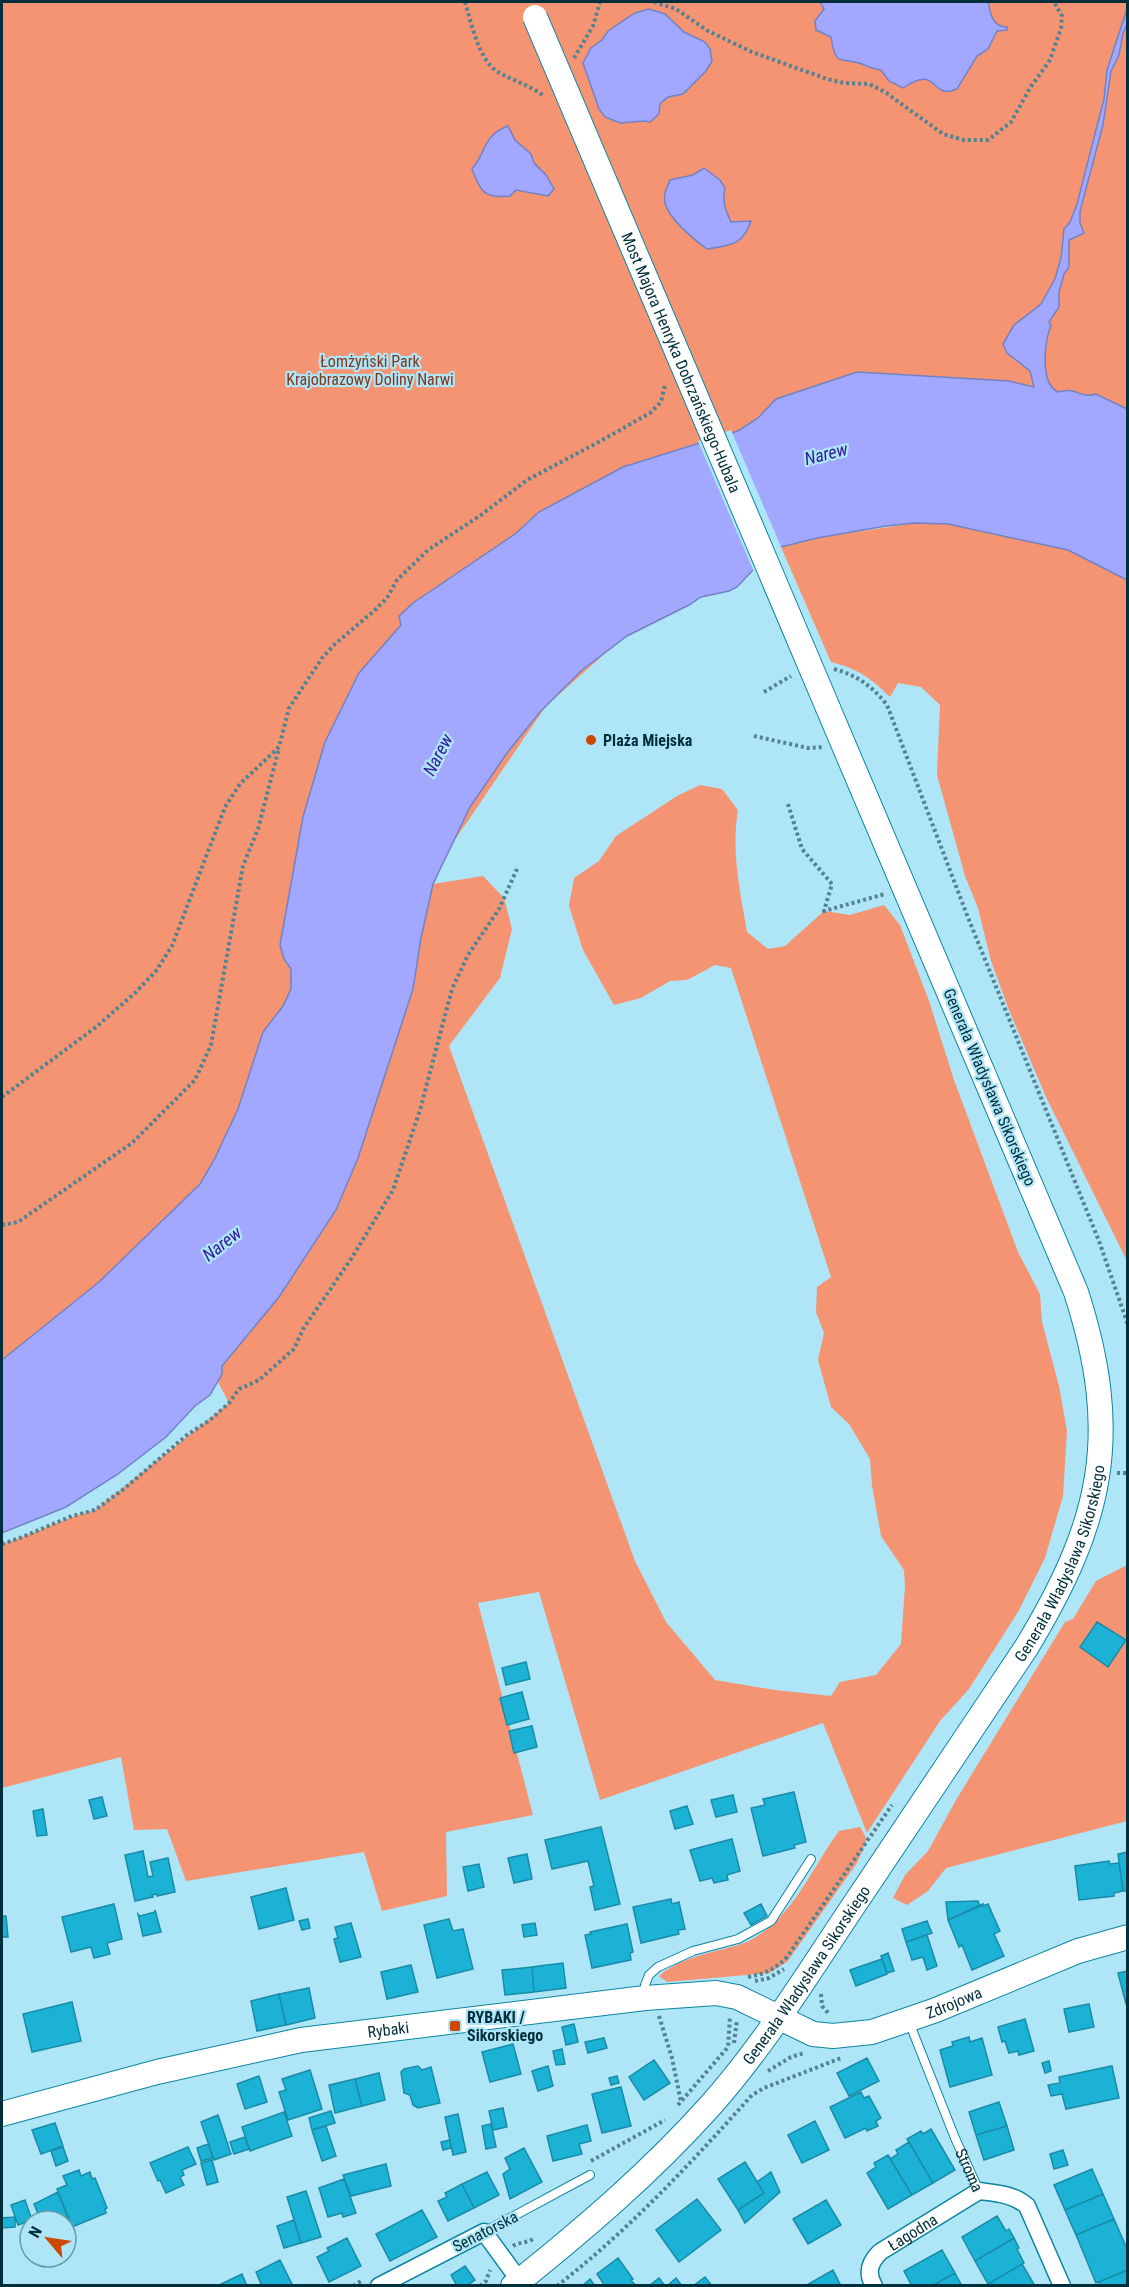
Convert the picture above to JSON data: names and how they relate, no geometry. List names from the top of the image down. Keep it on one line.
{"streets":{"street":["Most Majora Henryka Dobrzańskiego-Hubala","Generała Władysława Sikorskiego","Zdrojowa","Rybaki","Stroma","Senatorska","Łagodna"]},"crossings":[["Most Majora Henryka Dobrzańskiego-Hubala","Generała Władysława Sikorskiego"],["Generała Władysława Sikorskiego","Zdrojowa"],["Generała Władysława Sikorskiego","Rybaki"],["Zdrojowa","Rybaki"],["Zdrojowa","Stroma"],["Stroma","Łagodna"]],"water":["Narew"],"parks":["Łomżyński Park Krajobrazowy Doliny Narwi"],"places":{"other":["Plaża Miejska"],"transit":["RYBAKI / Sikorskiego"]},"north":"top left"}
